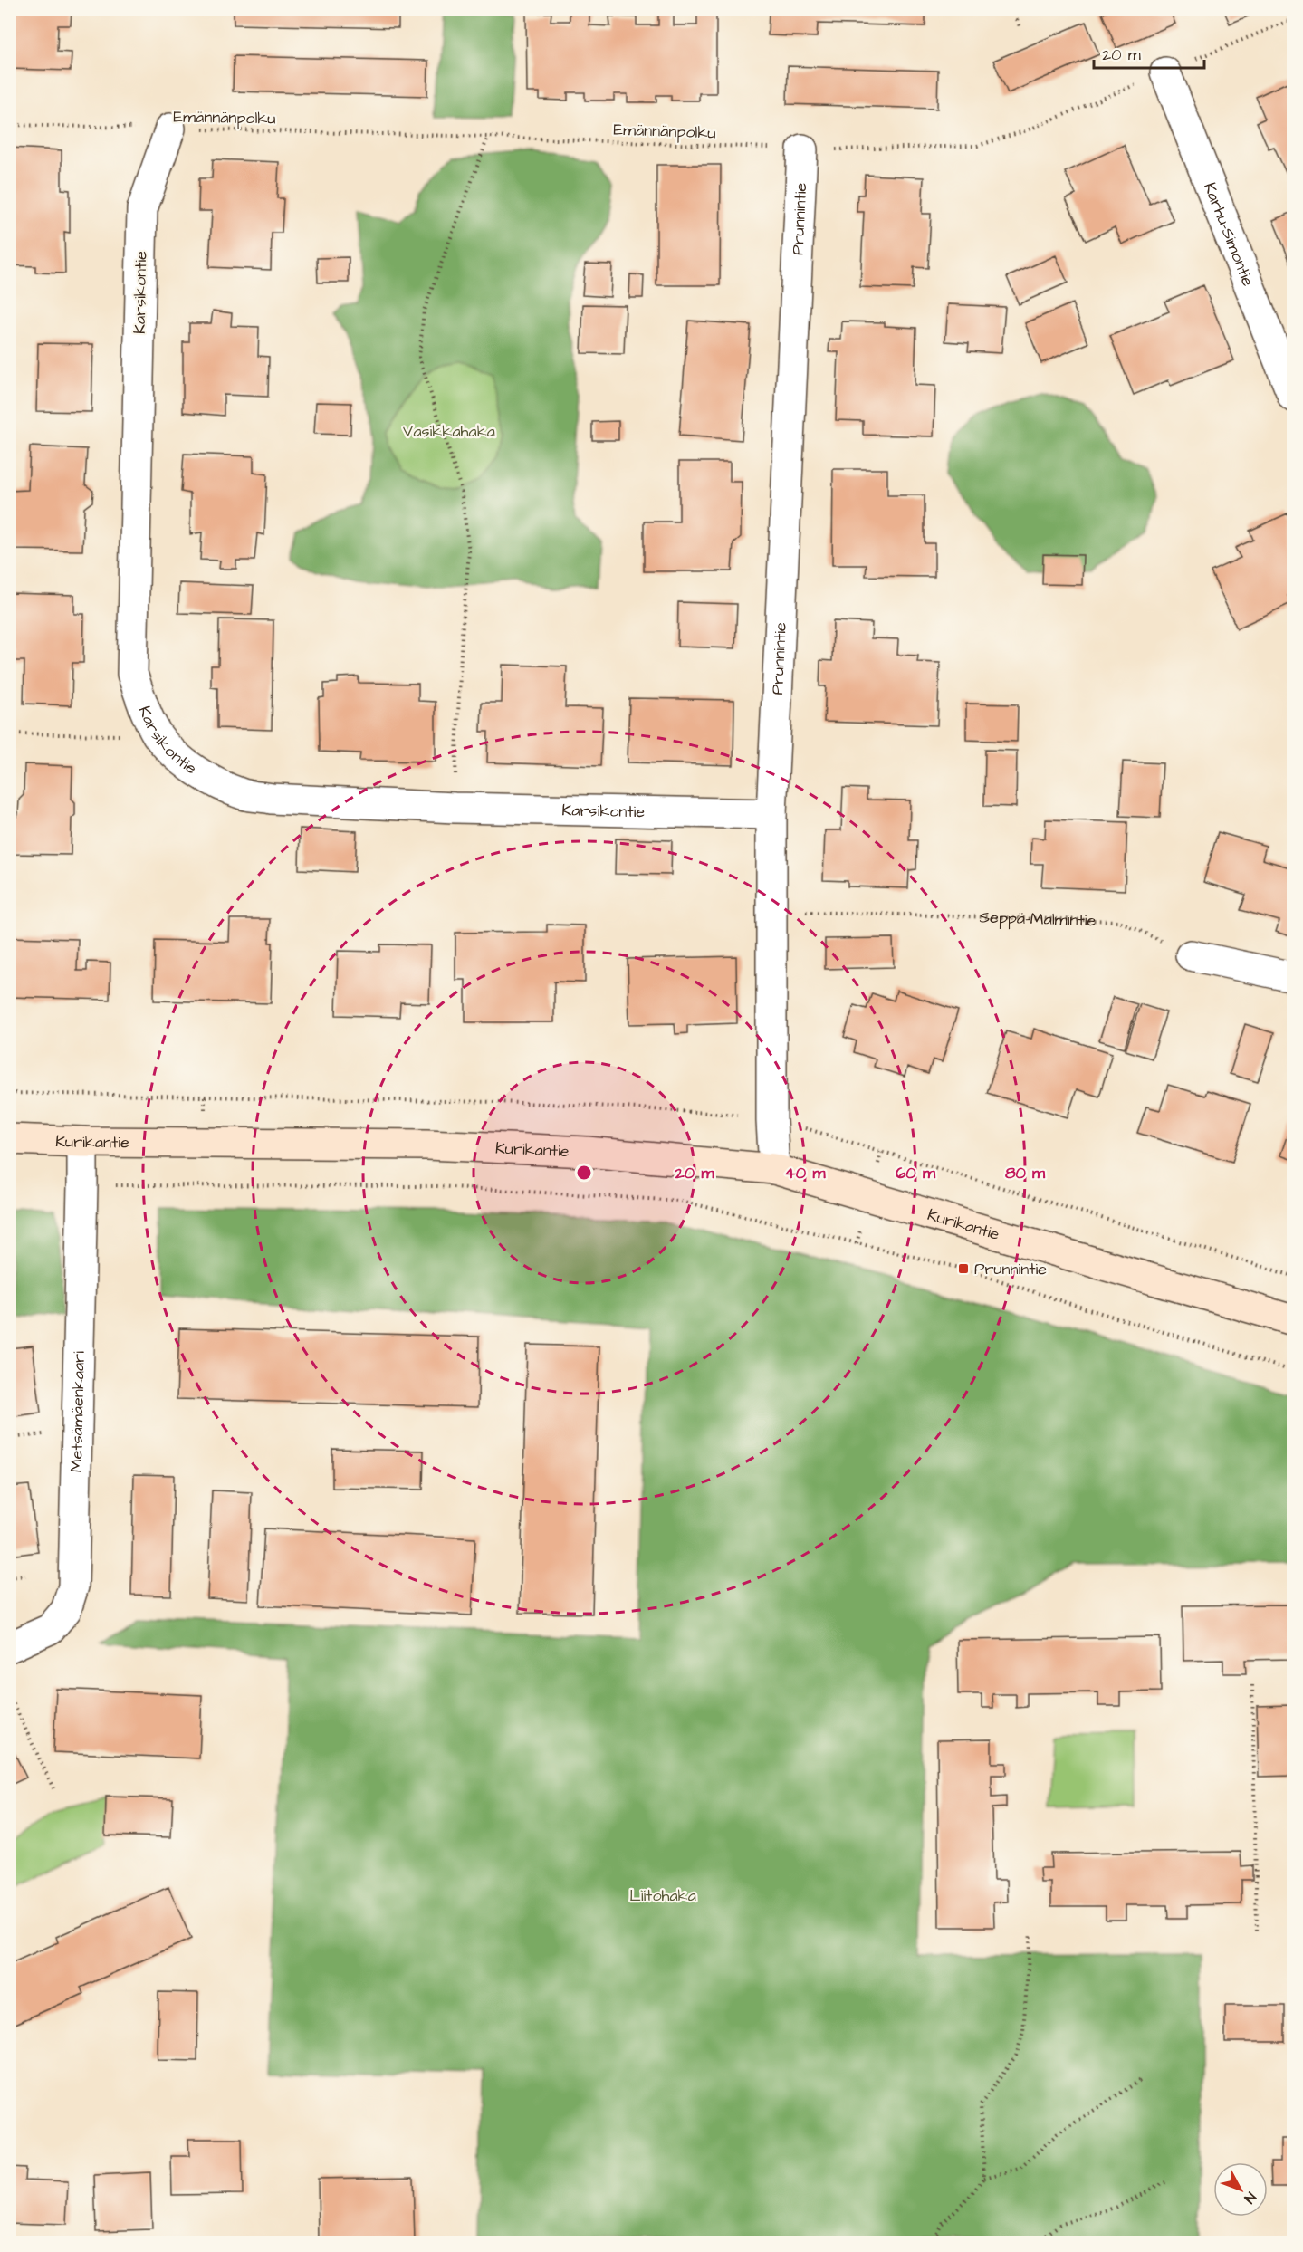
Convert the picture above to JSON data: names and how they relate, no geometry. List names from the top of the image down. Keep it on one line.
{"streets":{"main road":["Kurikantie"],"street":["Prunnintie","Karhu-Simontie","Karsikontie","Metsämäenkaari"],"path":["Emännänpolku","Seppä-Malmintie"]},"crossings":[["Emännänpolku","Prunnintie"],["Emännänpolku","Karhu-Simontie"],["Emännänpolku","Karsikontie"],["Prunnintie","Karsikontie"],["Prunnintie","Seppä-Malmintie"],["Prunnintie","Kurikantie"],["Kurikantie","Metsämäenkaari"]],"parks":["Vasikkahaka","Liitohaka"],"places":{"transit":["Prunnintie"]},"scale_bar":"20 m","north":"bottom right","rings":["20 m","40 m","60 m","80 m"]}
